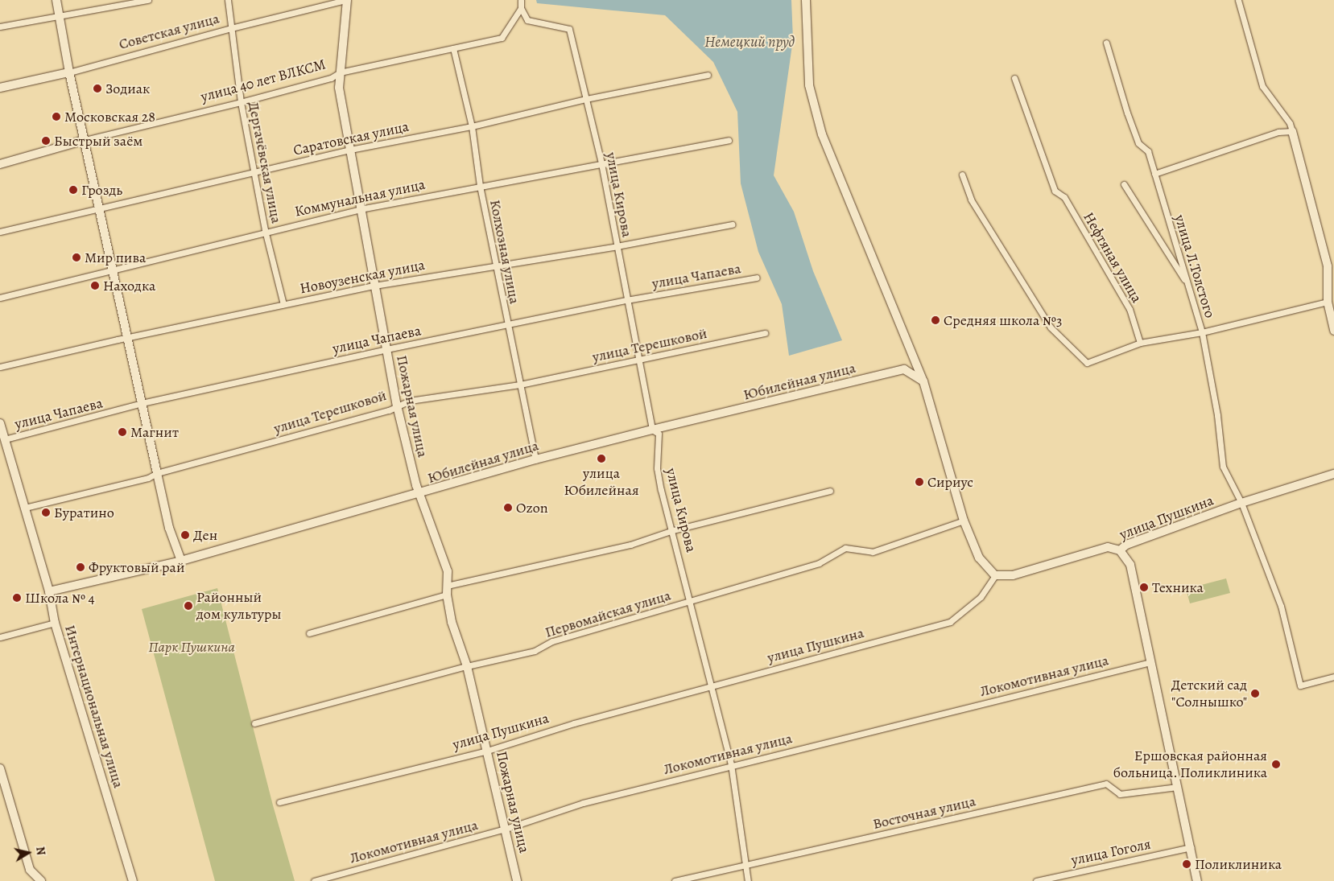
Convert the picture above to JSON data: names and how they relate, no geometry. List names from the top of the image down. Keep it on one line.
{"streets":{"street":["Советская улица","улица 40 лет ВЛКСМ","Саратовская улица","Дергачёвская улица","улица Кирова","Коммунальная улица","Колхозная улица","Нефтяная улица","улица Л.Толстого","улица Чапаева","Новоузенская улица","улица Терешковой","Юбилейная улица","Пожарная улица","улица Пушкина","Первомайская улица","Локомотивная улица","Интернациональная улица","Восточная улица","улица Гоголя"]},"crossings":[["Советская улица","Дергачёвская улица"],["Советская улица","Пожарная улица"],["улица 40 лет ВЛКСМ","Дергачёвская улица"],["улица 40 лет ВЛКСМ","улица Кирова"],["улица 40 лет ВЛКСМ","Колхозная улица"],["улица 40 лет ВЛКСМ","Пожарная улица"],["Саратовская улица","Дергачёвская улица"],["Саратовская улица","улица Кирова"],["Саратовская улица","Колхозная улица"],["Саратовская улица","Пожарная улица"],["Дергачёвская улица","Коммунальная улица"],["Дергачёвская улица","Новоузенская улица"],["улица Кирова","Коммунальная улица"],["улица Кирова","улица Чапаева"],["улица Кирова","Новоузенская улица"],["улица Кирова","улица Терешковой"],["улица Кирова","Юбилейная улица"],["улица Кирова","улица Пушкина"],["улица Кирова","Первомайская улица"],["улица Кирова","Локомотивная улица"],["улица Кирова","Восточная улица"],["Коммунальная улица","Колхозная улица"],["Коммунальная улица","Пожарная улица"],["Колхозная улица","улица Чапаева"],["Колхозная улица","Новоузенская улица"],["Колхозная улица","улица Терешковой"],["Колхозная улица","Юбилейная улица"],["улица Л.Толстого","улица Пушкина"],["улица Чапаева","Пожарная улица"],["улица Чапаева","Интернациональная улица"],["Новоузенская улица","Пожарная улица"],["улица Терешковой","Пожарная улица"],["улица Терешковой","Интернациональная улица"],["Юбилейная улица","Пожарная улица"],["Юбилейная улица","Интернациональная улица"],["Пожарная улица","улица Пушкина"],["Пожарная улица","Первомайская улица"],["Пожарная улица","Локомотивная улица"]],"water":["Немецкий пруд"],"parks":["Парк Пушкина"],"places":["Зодиак","Московская 28","Быстрый заём","Гроздь","Мир пива","Находка","Средняя школа №3","Магнит","улица Юбилейная","Сириус","Ozon","Буратино","Ден","Фруктовый рай","Техника","Школа № 4","Районный дом культуры","Детский сад \"Солнышко\"","Ершовская районная больница. Поликлиника","Поликлиника"],"north":"right"}
